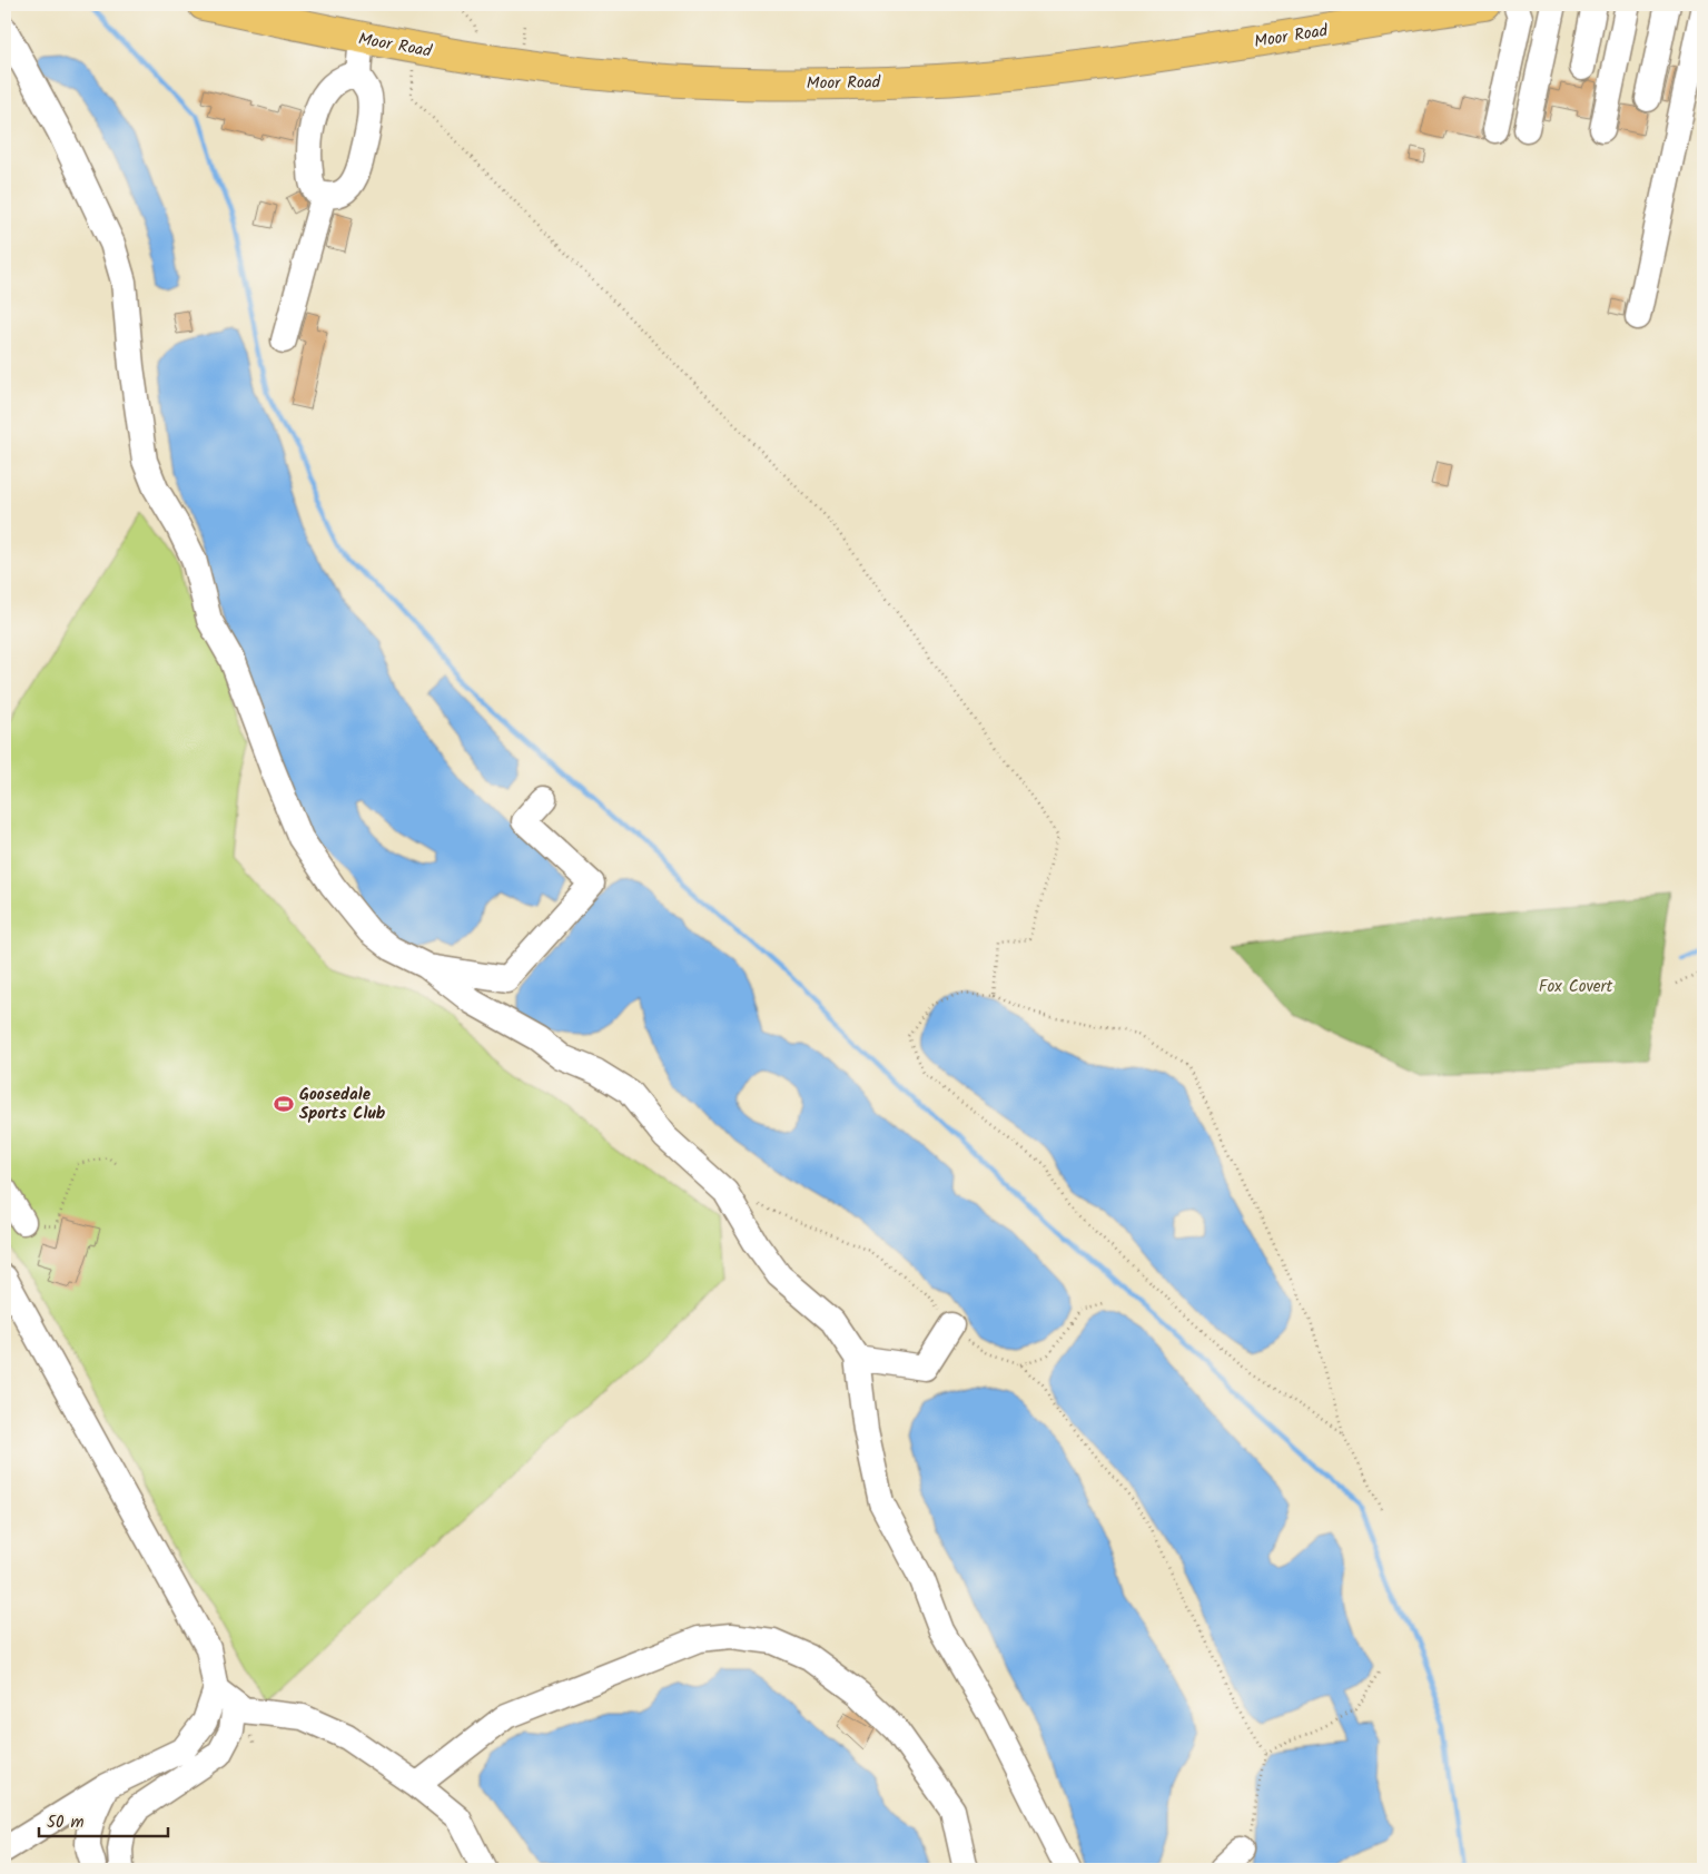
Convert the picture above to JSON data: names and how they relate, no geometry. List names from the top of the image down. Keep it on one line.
{"streets":{"main road":["Moor Road"]},"parks":["Fox Covert"],"places":{"sports":["Goosedale Sports Club"]},"scale_bar":"50 m"}
